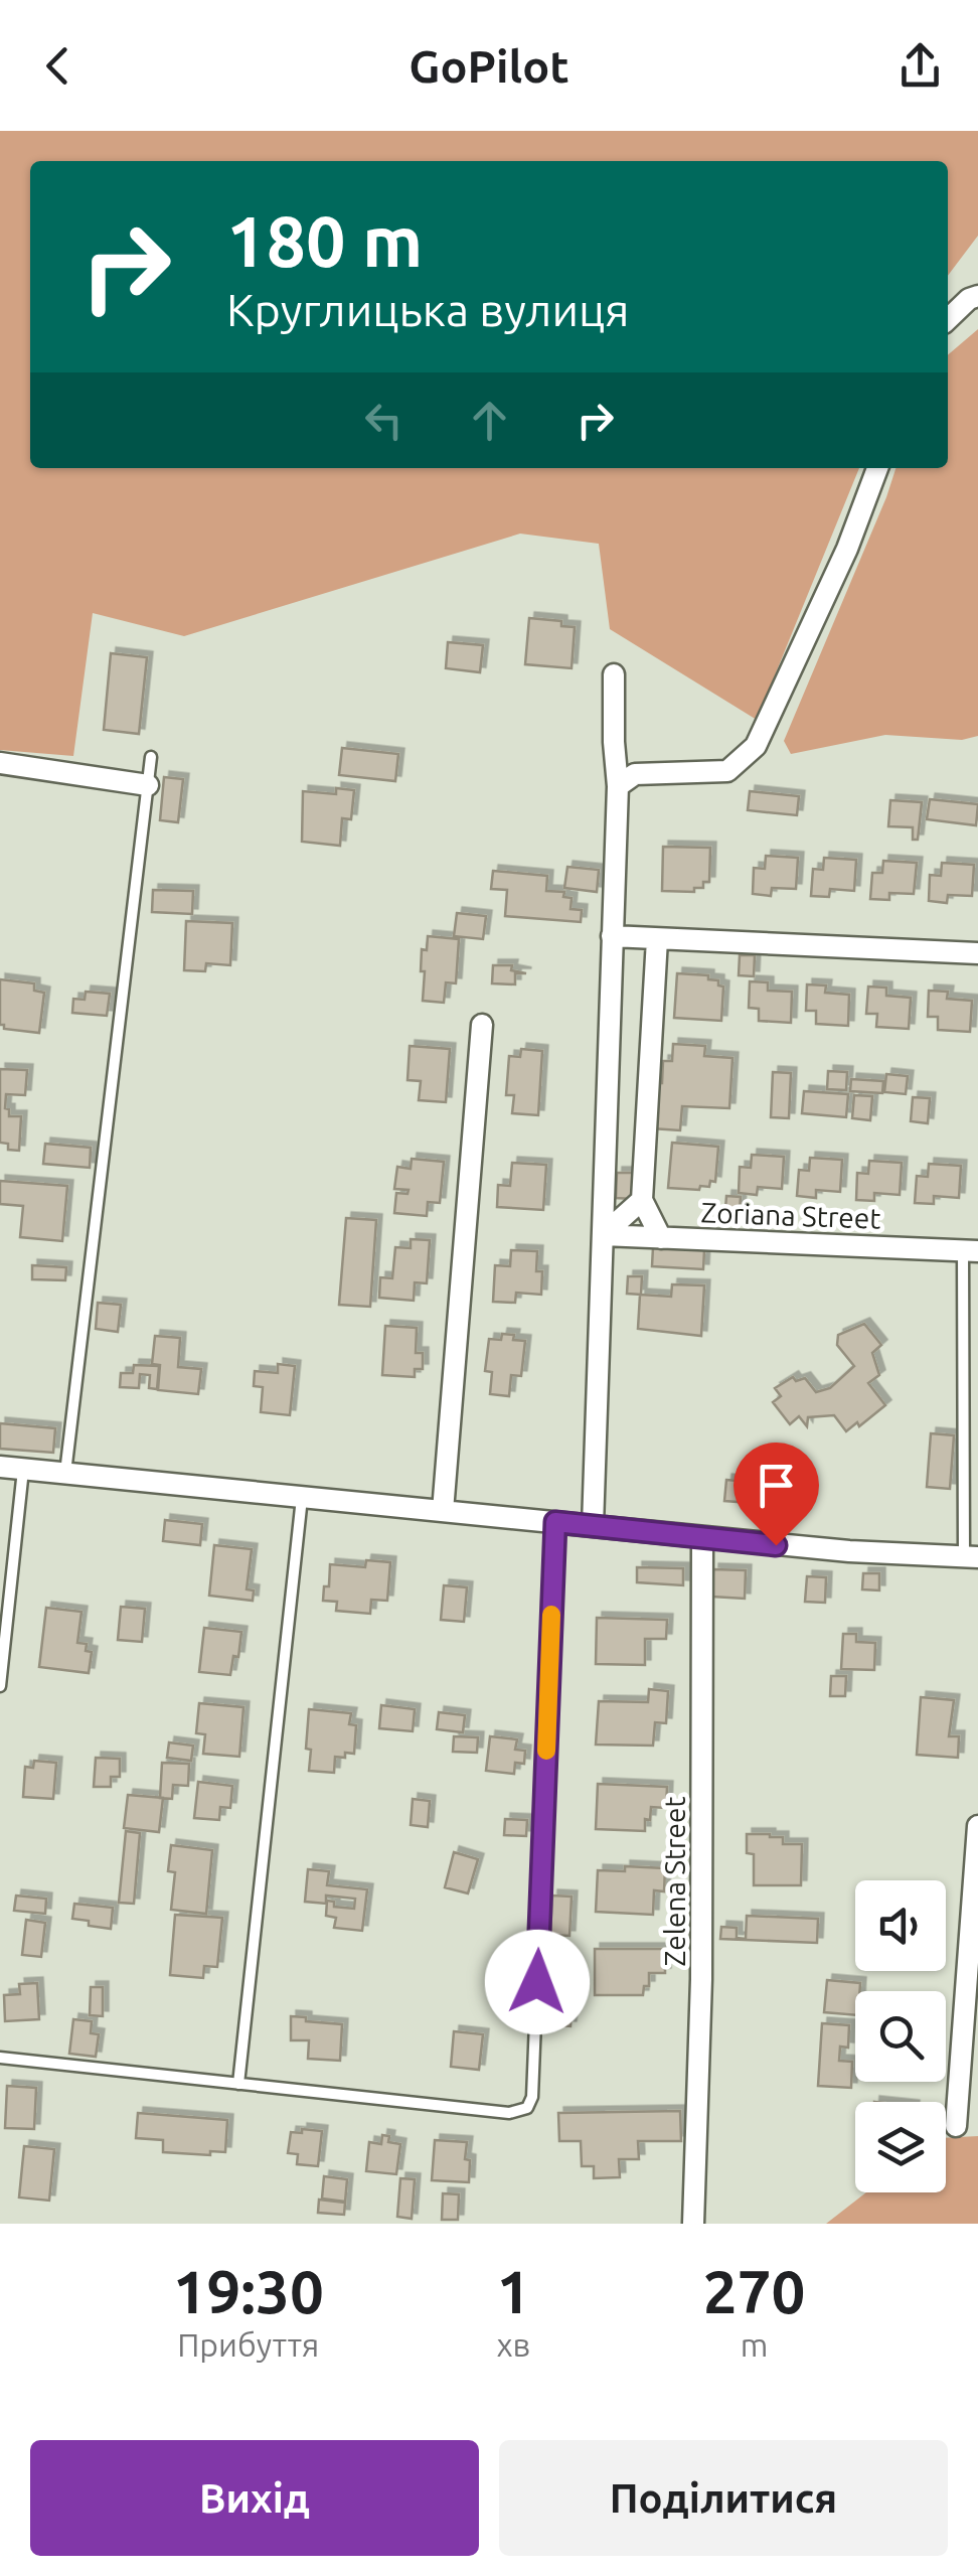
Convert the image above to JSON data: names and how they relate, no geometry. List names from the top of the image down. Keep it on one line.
{"streets":{"street":["Zoriana Street","Zelena Street"]},"page":{"header":"GoPilot","turn":["180 m","Круглицька вулиця"],"eta":["19:30","Прибуття","1","хв","270","m"],"buttons":["Вихід","Поділитися"]}}
